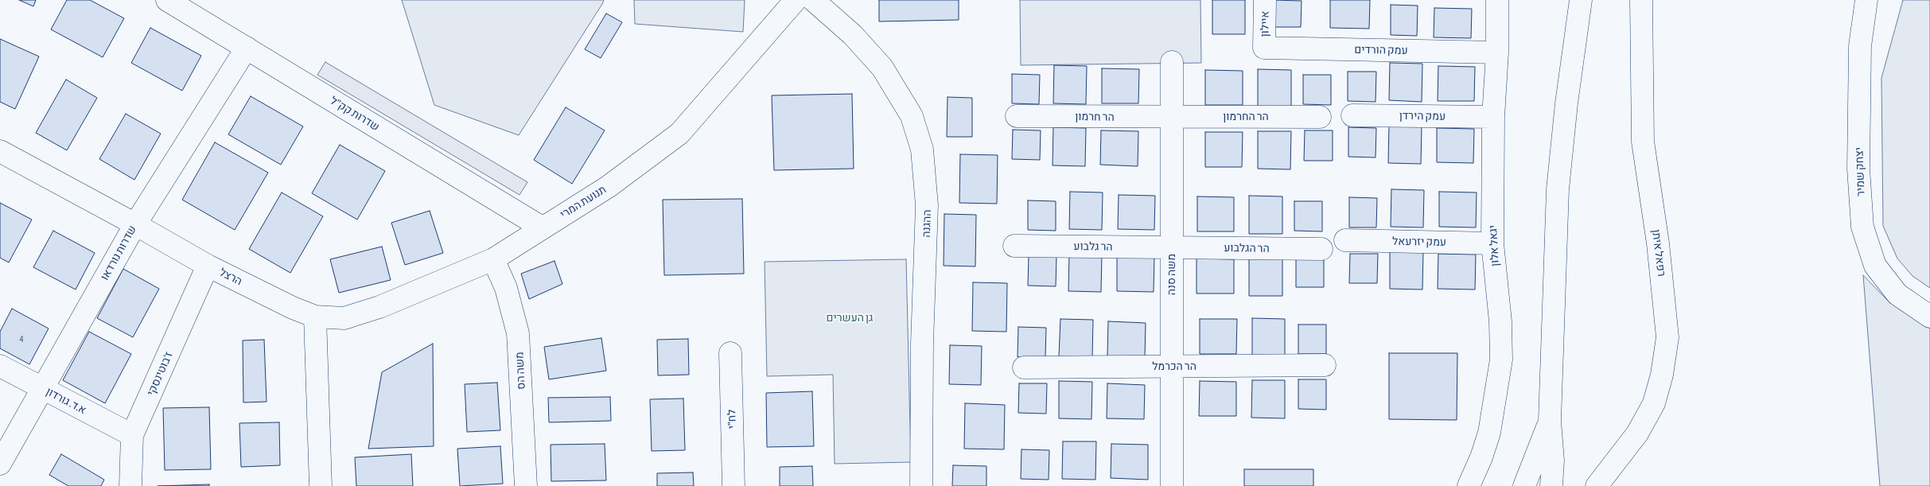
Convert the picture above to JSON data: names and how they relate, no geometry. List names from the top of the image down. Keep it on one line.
{"streets":{"street":["איילון","עמק הורדים","שדרות קק\"ל","עמק הירדן","הר חרמון","הר החרמון","יצחק שמיר","תנועת המרי","ההגנה","עמק יזרעאל","יגאל אלון","הר גלבוע","הר הגלבוע","שדרות נורדאו","רפאל איתן","משה סנה","הרצל","הר הכרמל","משה הס","ז'בוטינסקי","א.ד. גורדון","לח\"י"]},"crossings":[["איילון","עמק הורדים"],["עמק הורדים","יגאל אלון"],["שדרות קק\"ל","תנועת המרי"],["שדרות קק\"ל","שדרות נורדאו"],["עמק הירדן","יגאל אלון"],["הר חרמון","הר החרמון"],["הר חרמון","משה סנה"],["הר החרמון","משה סנה"],["תנועת המרי","הרצל"],["תנועת המרי","משה הס"],["עמק יזרעאל","יגאל אלון"],["הר גלבוע","הר הגלבוע"],["הר גלבוע","משה סנה"],["הר הגלבוע","משה סנה"],["שדרות נורדאו","הרצל"],["שדרות נורדאו","א.ד. גורדון"],["משה סנה","הר הכרמל"],["הרצל","ז'בוטינסקי"],["ז'בוטינסקי","א.ד. גורדון"]],"parks":["גן העשרים"],"house_numbers":["4"]}
